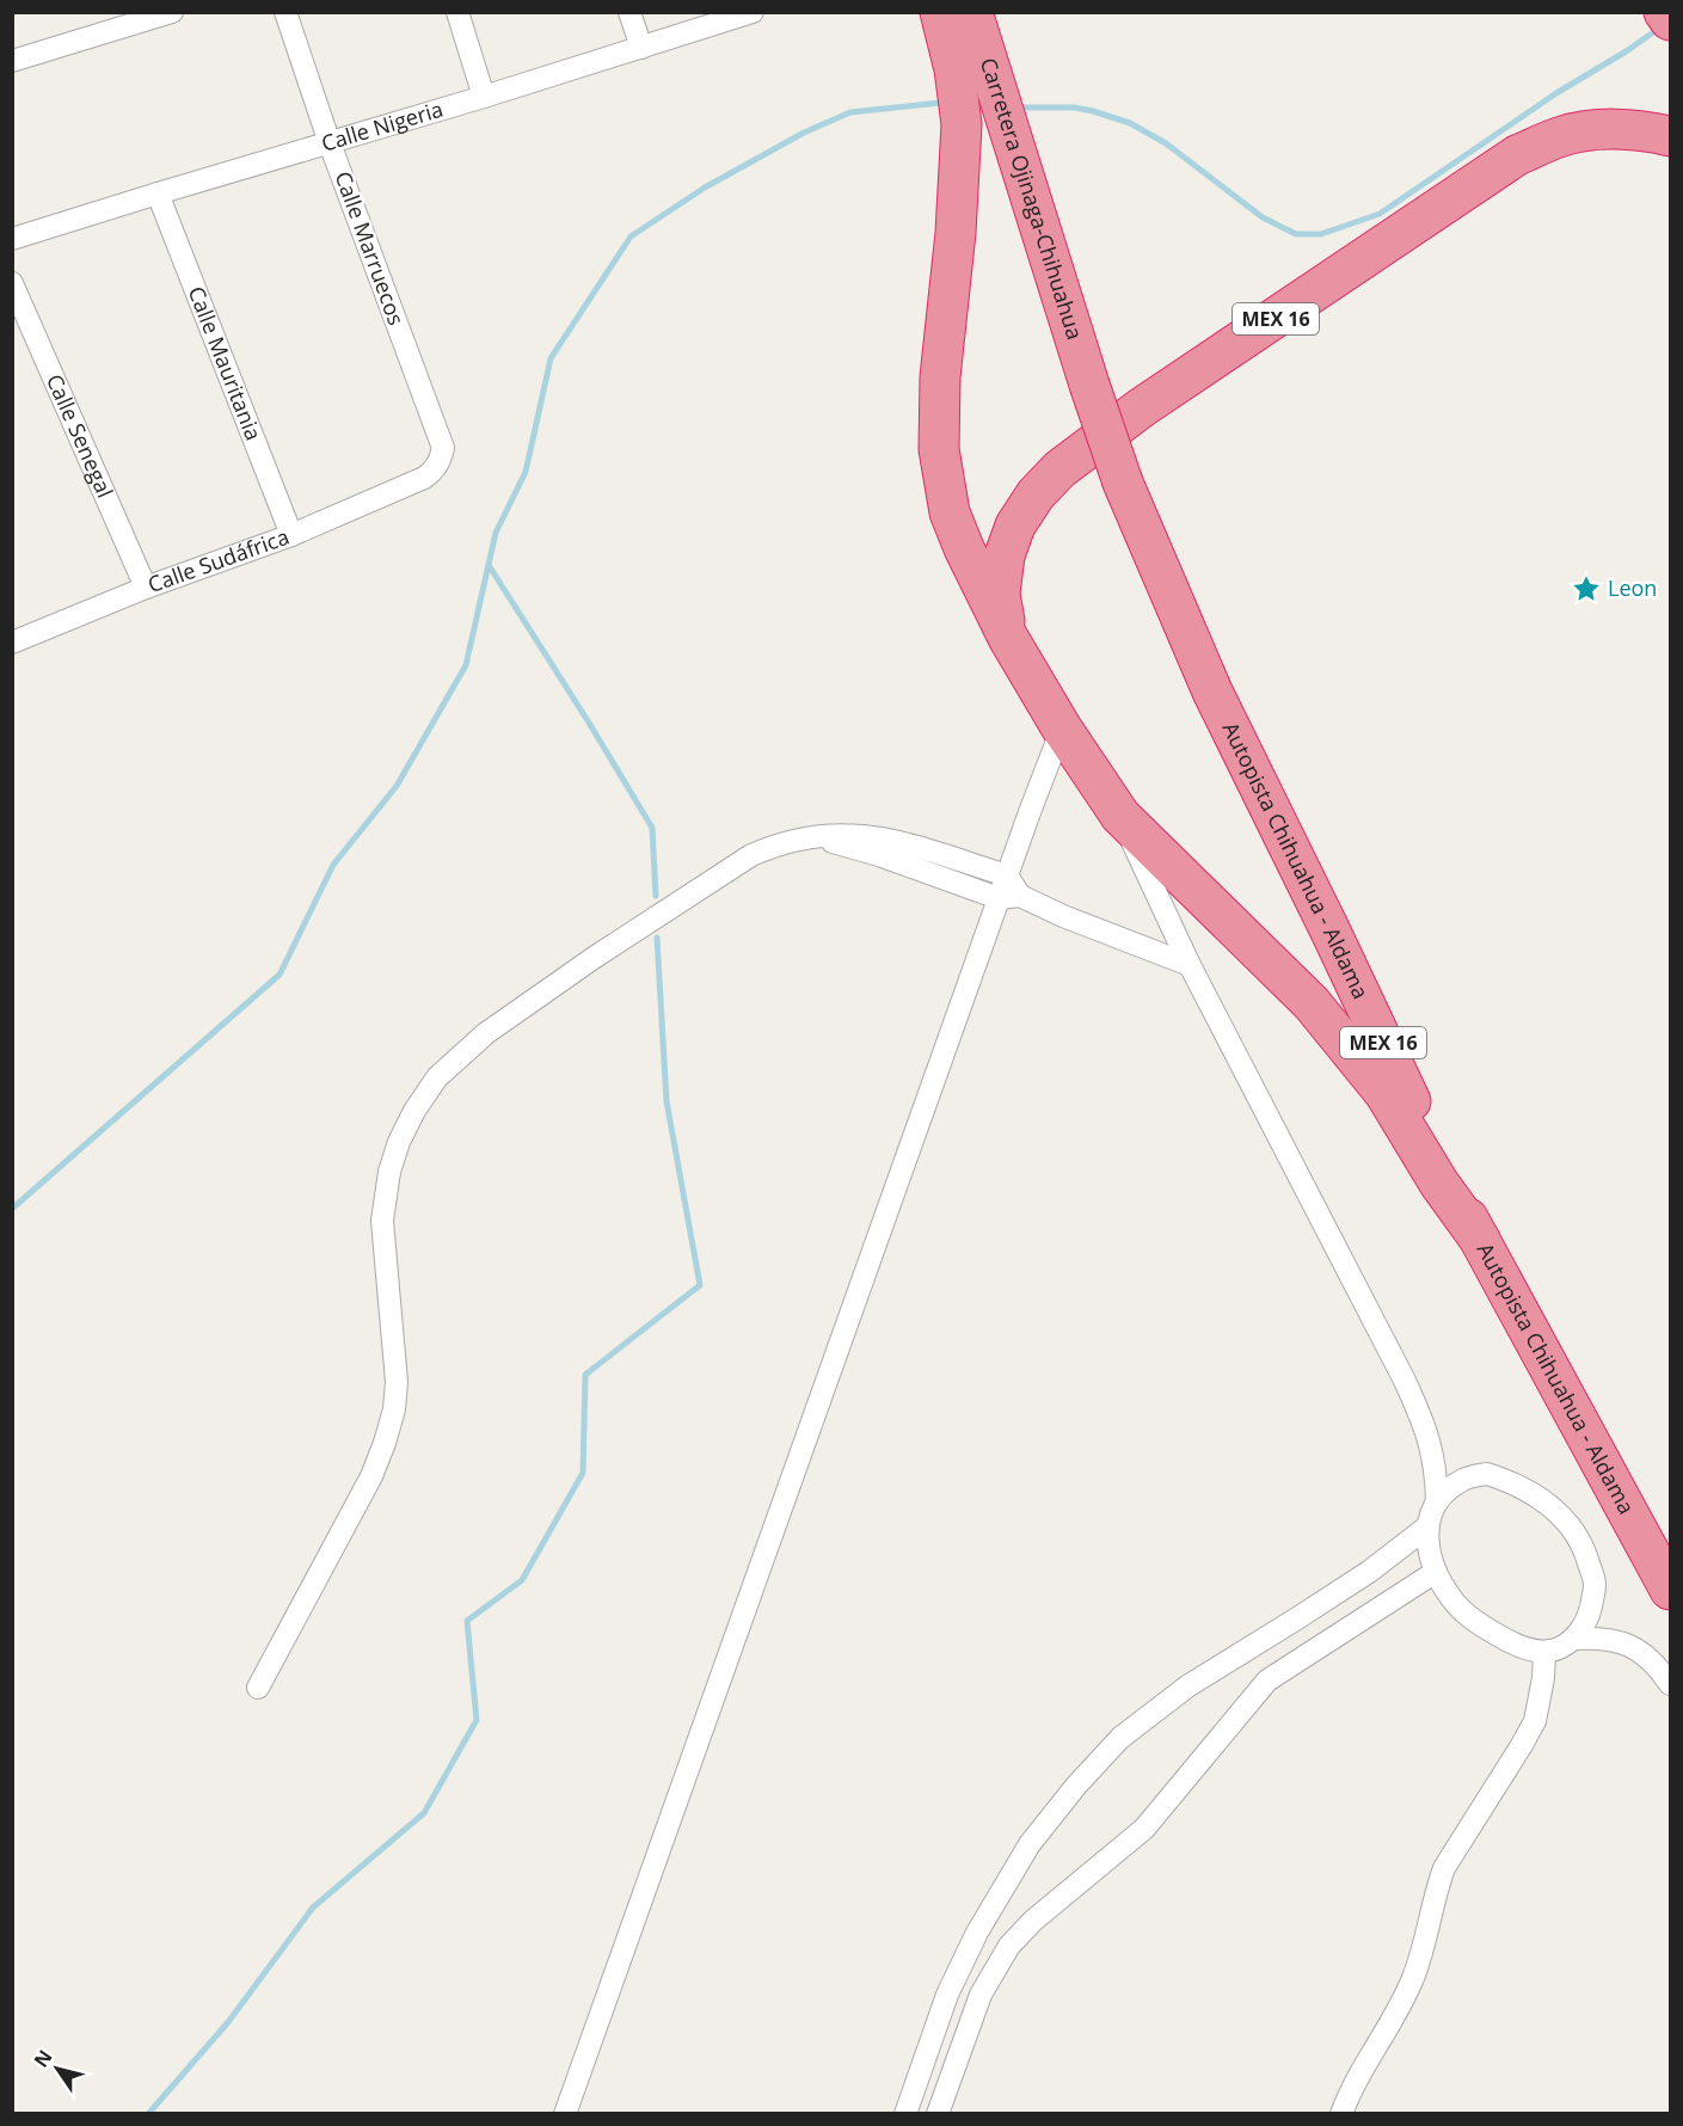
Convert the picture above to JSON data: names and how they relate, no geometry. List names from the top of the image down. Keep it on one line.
{"streets":{"highway":["Carretera Ojinaga-Chihuahua","MEX 16","Autopista Chihuahua - Aldama"],"street":["Calle Nigeria","Calle Marruecos","Calle Mauritania","Calle Senegal","Calle Sudáfrica"]},"crossings":[["Calle Nigeria","Calle Marruecos"],["Calle Nigeria","Calle Mauritania"],["Carretera Ojinaga-Chihuahua","Autopista Chihuahua - Aldama"],["Calle Marruecos","Calle Sudáfrica"],["Calle Mauritania","Calle Sudáfrica"],["Calle Senegal","Calle Sudáfrica"]],"places":{"place":["Leon"]},"north":"top left"}
